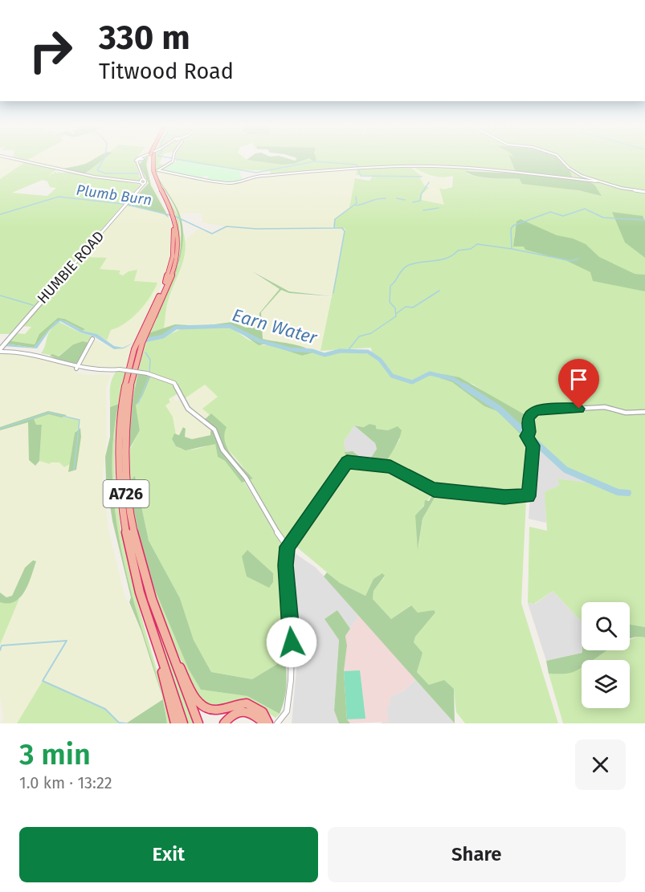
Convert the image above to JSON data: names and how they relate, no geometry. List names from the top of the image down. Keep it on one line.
{"streets":{"highway":["A726"],"street":["HUMBIE ROAD"]},"water":["Plumb Burn","Earn Water"],"page":{"turn":["330 m","Titwood Road"],"heading":["3 min","1.0 km · 13:22"],"buttons":["Exit","Share"]}}
